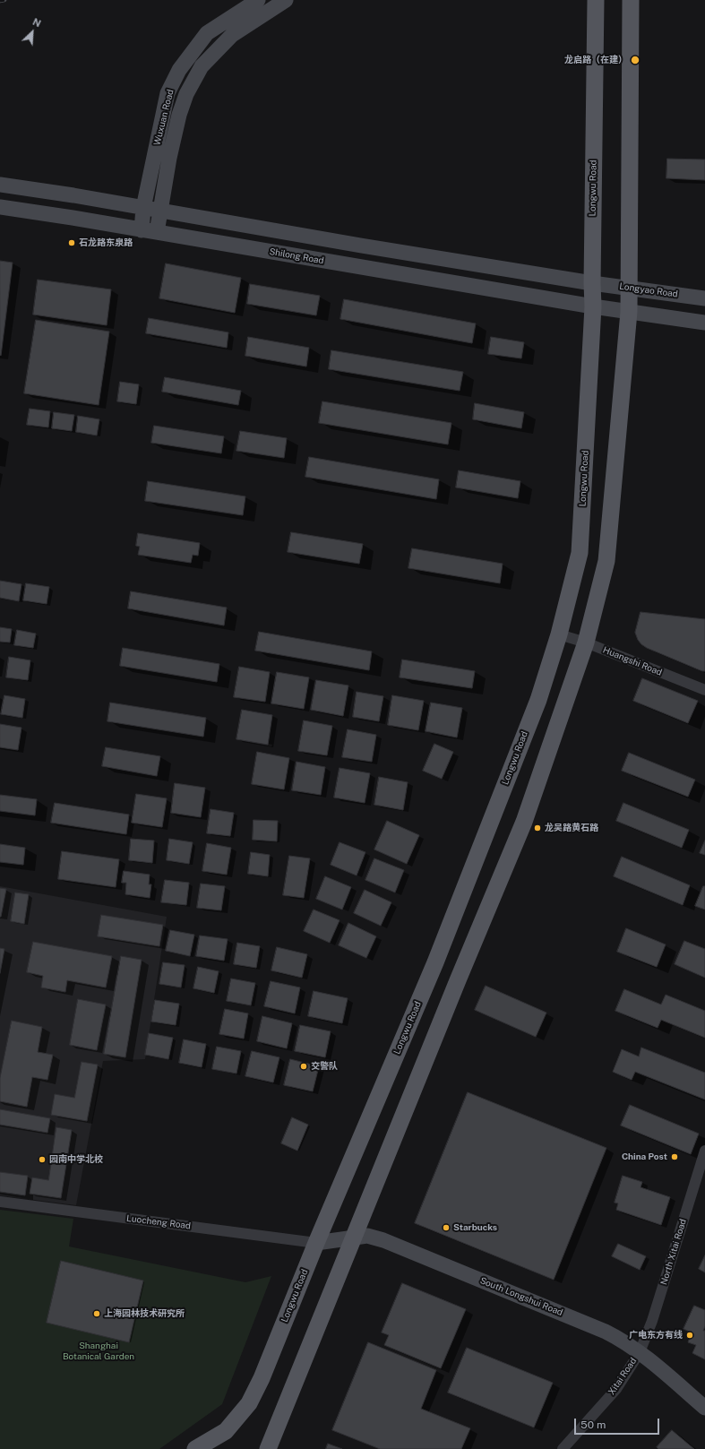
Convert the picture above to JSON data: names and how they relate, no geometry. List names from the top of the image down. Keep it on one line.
{"streets":{"main road":["Wuxuan Road","Longwu Road","Shilong Road","Longyao Road","South Longshui Road"],"street":["Huangshi Road","Luocheng Road","North Xitai Road","Xitai Road"]},"crossings":[["Wuxuan Road","Shilong Road"],["Longwu Road","Shilong Road"],["Longwu Road","Longyao Road"],["Longwu Road","Huangshi Road"],["Longwu Road","Luocheng Road"],["Longwu Road","South Longshui Road"],["Luocheng Road","South Longshui Road"],["North Xitai Road","South Longshui Road"],["North Xitai Road","Xitai Road"],["South Longshui Road","Xitai Road"]],"parks":["Shanghai Botanical Garden"],"places":["龙启路（在建）","石龙路东泉路","龙吴路黄石路","交警队","China Post","园南中学北校","Starbucks","上海园林技术研究所","广电东方有线"],"scale_bar":"50 m","north":"top right"}
